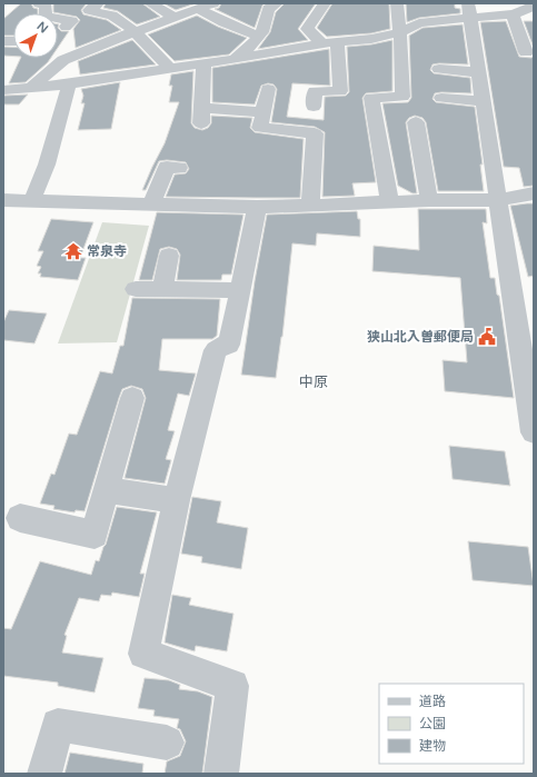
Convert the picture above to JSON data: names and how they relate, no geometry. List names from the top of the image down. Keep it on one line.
{"districts":["中原"],"places":{"temple":["常泉寺"],"public building":["狭山北入曽郵便局"]},"legend":["道路","公園","建物"],"north":"top right"}
